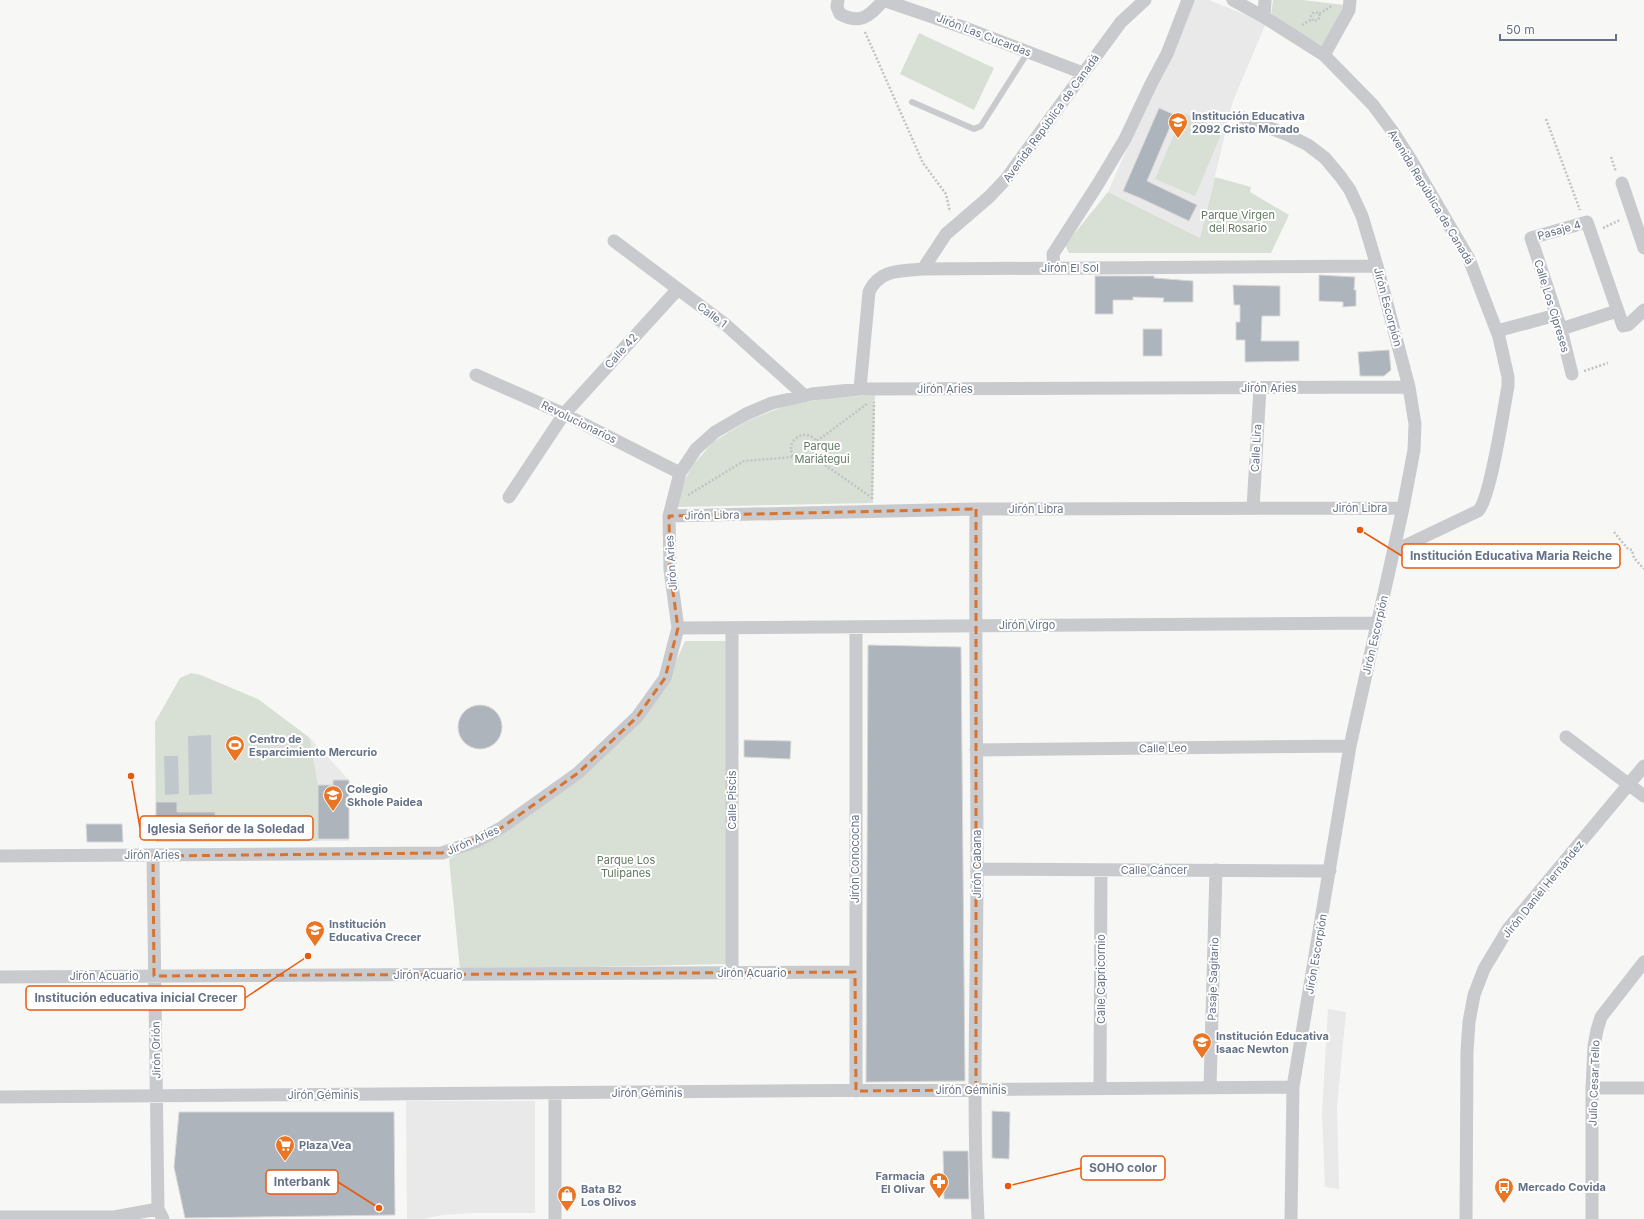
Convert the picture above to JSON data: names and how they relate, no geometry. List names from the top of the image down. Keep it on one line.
{"streets":{"street":["Jirón Las Cucardas","Avenida República de Canadá","Pasaje 4","Jirón El Sol","Calle Los Cipreses","Jirón Escorpión","Calle 1","Calle 42","Jirón Aries","Revolucionarios","Calle Lira","Jirón Libra","Jirón Virgo","Calle Leo","Calle Piscis","Jirón Conococha","Jirón Cabana","Calle Cáncer","Jirón Daniel Hernández","Jirón Acuario","Calle Capricornio","Pasaje Sagitario","Jirón Orión","Julio Cesar Tello","Jirón Géminis"]},"crossings":[["Jirón Las Cucardas","Avenida República de Canadá"],["Avenida República de Canadá","Jirón El Sol"],["Avenida República de Canadá","Jirón Escorpión"],["Pasaje 4","Calle Los Cipreses"],["Jirón El Sol","Jirón Escorpión"],["Jirón El Sol","Jirón Aries"],["Jirón Escorpión","Jirón Aries"],["Jirón Escorpión","Jirón Libra"],["Jirón Escorpión","Jirón Virgo"],["Jirón Escorpión","Calle Leo"],["Jirón Escorpión","Calle Cáncer"],["Jirón Escorpión","Jirón Géminis"],["Calle 1","Calle 42"],["Calle 1","Jirón Aries"],["Calle 42","Revolucionarios"],["Jirón Aries","Revolucionarios"],["Jirón Aries","Calle Lira"],["Jirón Aries","Jirón Libra"],["Jirón Aries","Jirón Virgo"],["Jirón Aries","Jirón Orión"],["Calle Lira","Jirón Libra"],["Jirón Libra","Jirón Cabana"],["Jirón Virgo","Calle Piscis"],["Jirón Virgo","Jirón Conococha"],["Jirón Virgo","Jirón Cabana"],["Calle Leo","Jirón Cabana"],["Calle Piscis","Jirón Acuario"],["Jirón Conococha","Jirón Acuario"],["Jirón Conococha","Jirón Géminis"],["Jirón Cabana","Calle Cáncer"],["Jirón Cabana","Jirón Géminis"],["Calle Cáncer","Calle Capricornio"],["Calle Cáncer","Pasaje Sagitario"],["Jirón Acuario","Jirón Orión"],["Calle Capricornio","Jirón Géminis"],["Pasaje Sagitario","Jirón Géminis"],["Jirón Orión","Jirón Géminis"]],"parks":["Parque Virgen del Rosario","Parque Mariátegui","Parque Los Tulipanes"],"places":{"school or university":["Institución Educativa 2092 Cristo Morado","Colegio Skhole Paidea","Institución Educativa Crecer","Institución Educativa Isaac Newton"],"other":["Institución Educativa Maria Reiche","Iglesia Señor de la Soledad","Institución educativa inicial Crecer","SOHO color","Interbank"],"sports":["Centro de Esparcimiento Mercurio"],"supermarket":["Plaza Vea"],"pharmacy":["Farmacia El Olivar"],"bus stop":["Mercado Covida"],"shop":["Bata B2 Los Olivos"]},"scale_bar":"50 m"}
